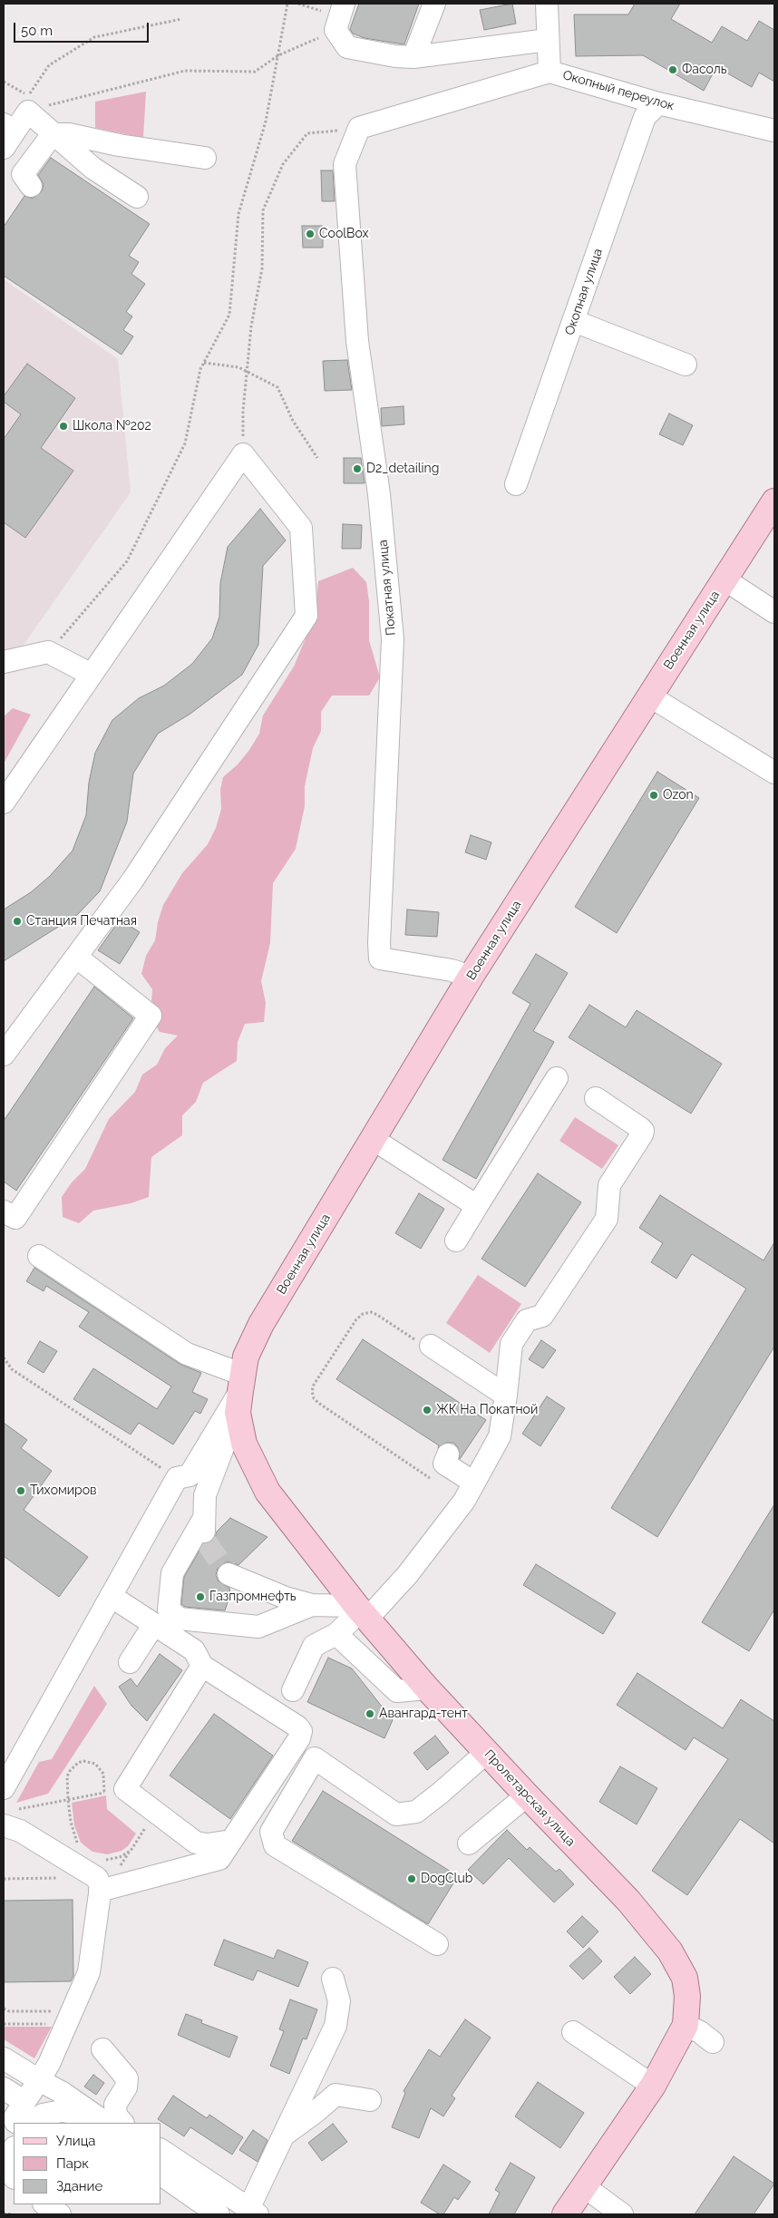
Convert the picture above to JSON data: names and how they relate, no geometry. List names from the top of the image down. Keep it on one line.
{"streets":{"main road":["Военная улица","Пролетарская улица"],"street":["Окопный переулок","Окопная улица","Покатная улица"]},"crossings":[["Окопный переулок","Окопная улица"],["Окопный переулок","Покатная улица"],["Покатная улица","Военная улица"],["Военная улица","Пролетарская улица"]],"places":["Фасоль","CoolBox","Школа №202","D2_detailing","Ozon","Станция Печатная","ЖК На Покатной","Тихомиров","Газпромнефть","Авангард-тент","DogClub"],"legend":["Улица","Парк","Здание"],"scale_bar":"50 m"}
